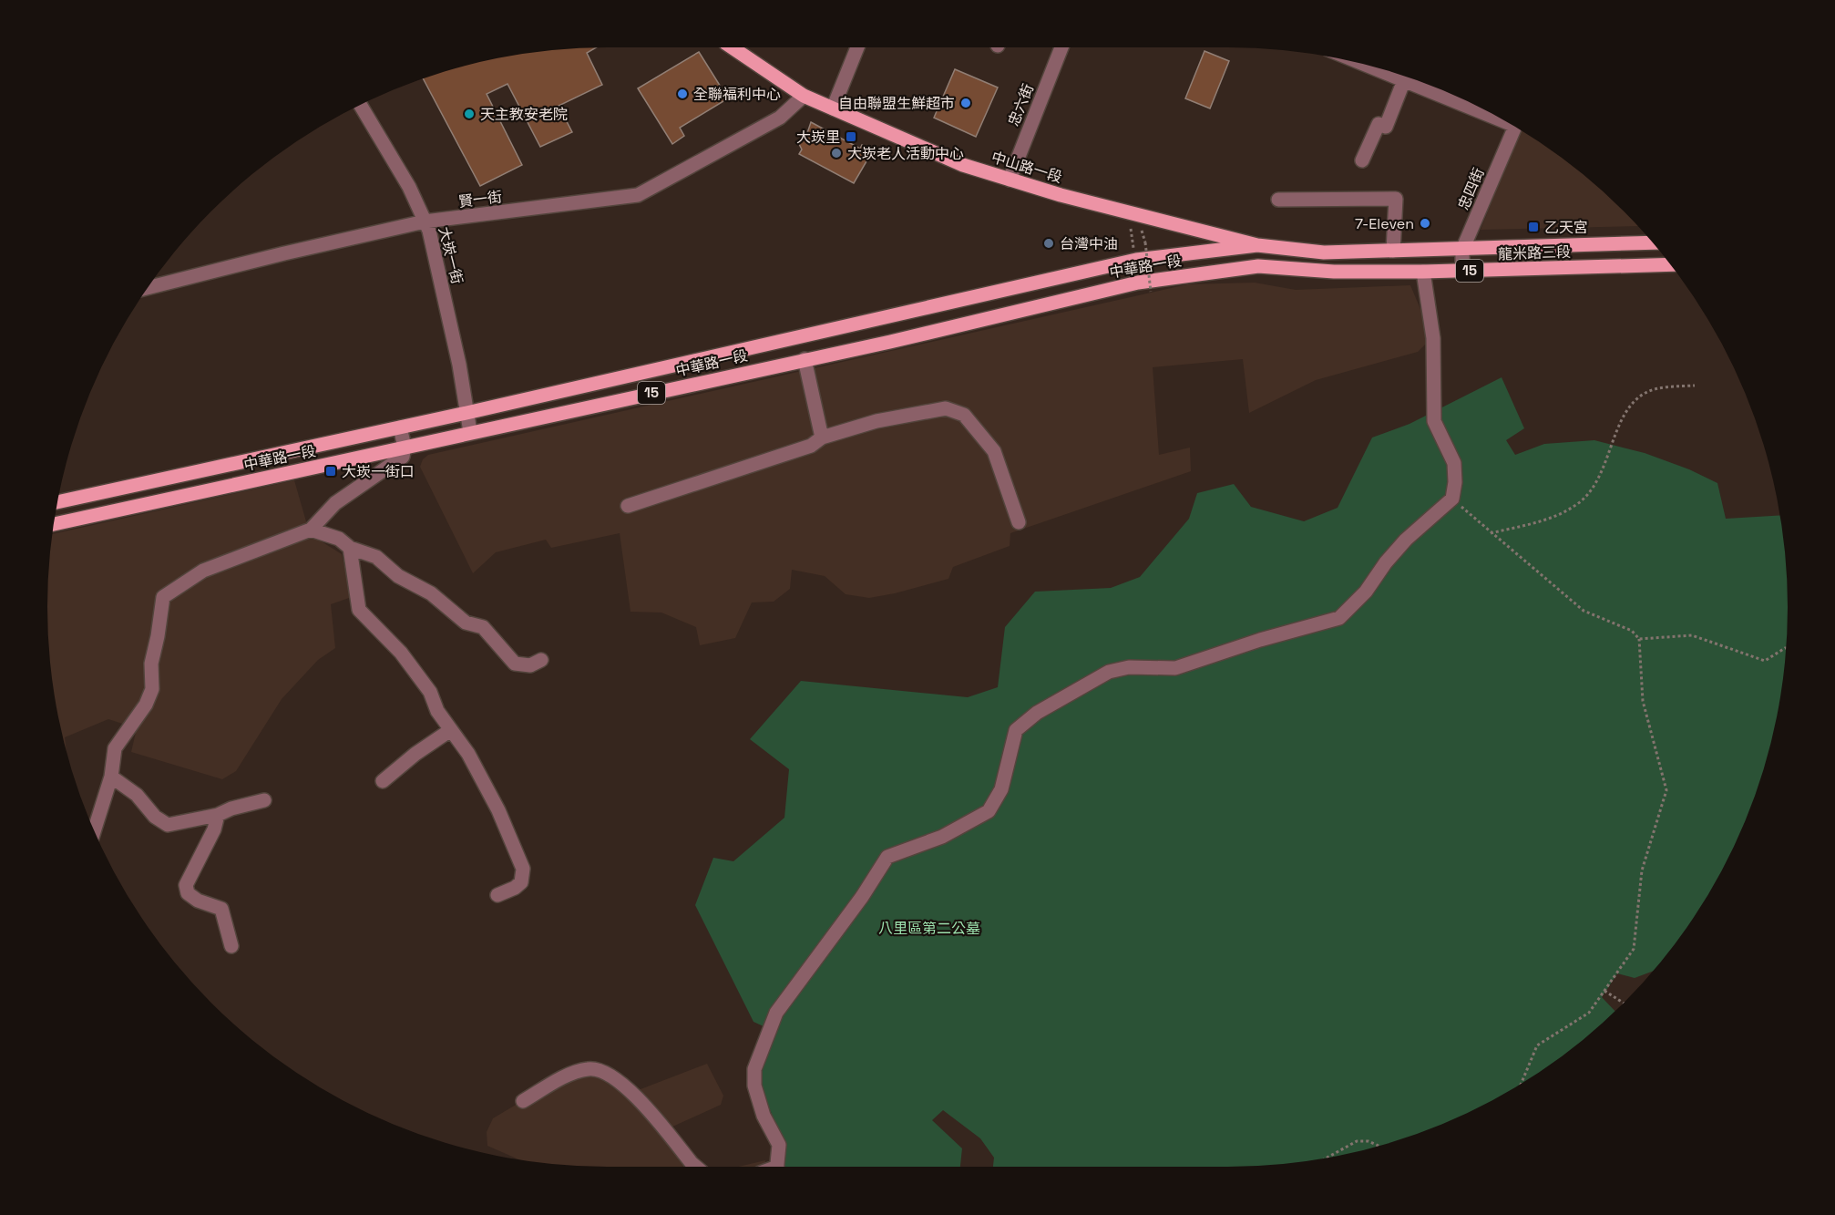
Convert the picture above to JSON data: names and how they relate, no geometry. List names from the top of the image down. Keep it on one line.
{"streets":{"main road":["中山路一段","龍米路三段","中華路一段","15"],"street":["忠六街","忠四街","賢一街","大崁一街"]},"crossings":[["忠六街","中山路一段"],["中山路一段","賢一街"],["中山路一段","龍米路三段"],["中山路一段","中華路一段"],["忠四街","龍米路三段"],["賢一街","大崁一街"],["龍米路三段","中華路一段"],["大崁一街","中華路一段"]],"parks":["八里區第二公墓"],"places":{"other":["全聯福利中心","自由聯盟生鮮超市","天主教安老院","大崁老人活動中心","7-Eleven","台灣中油"],"transit":["大崁里","乙天宮","大崁一街口"]}}
